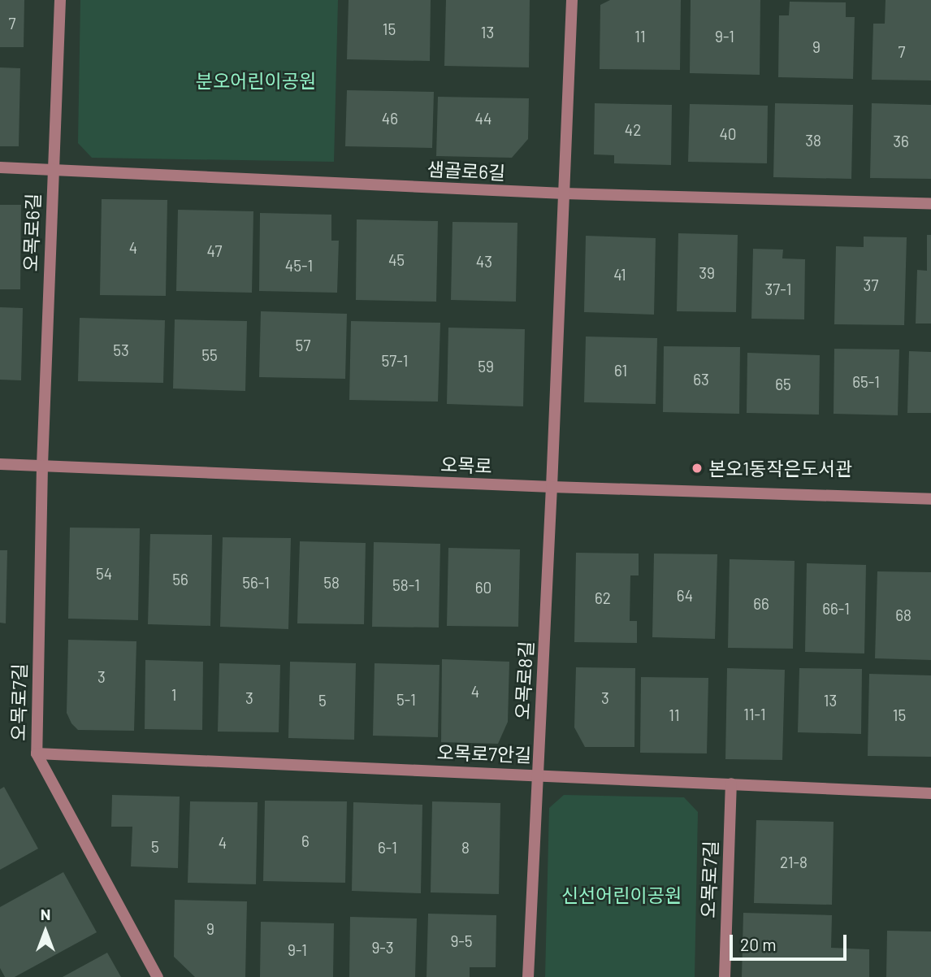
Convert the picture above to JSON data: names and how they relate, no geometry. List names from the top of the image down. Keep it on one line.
{"streets":{"street":["샘골로6길","오목로6길","오목로","오목로8길","오목로7길","오목로7안길"]},"crossings":[["샘골로6길","오목로6길"],["샘골로6길","오목로8길"],["오목로6길","오목로"],["오목로6길","오목로7길"],["오목로","오목로8길"],["오목로","오목로7길"],["오목로8길","오목로7안길"],["오목로7길","오목로7안길"]],"parks":["분오어린이공원","신선어린이공원"],"places":["본오1동작은도서관"],"house_numbers":["7","15","13","11","9-1","9","7","46","44","42","40","38","36","4","47","45","43","45-1","39","41","37","37-1","57","53","55","57-1","59","61","63","65-1","65","54","56","56-1","58","58-1","60","64","62","66","66-1","68","3","4","1","3","3","5-1","5","13","11-1","11","15","6","4","5","6-1","8","21-8","9","9-5","9-3","9-1"],"scale_bar":"20 m","north":"top"}
